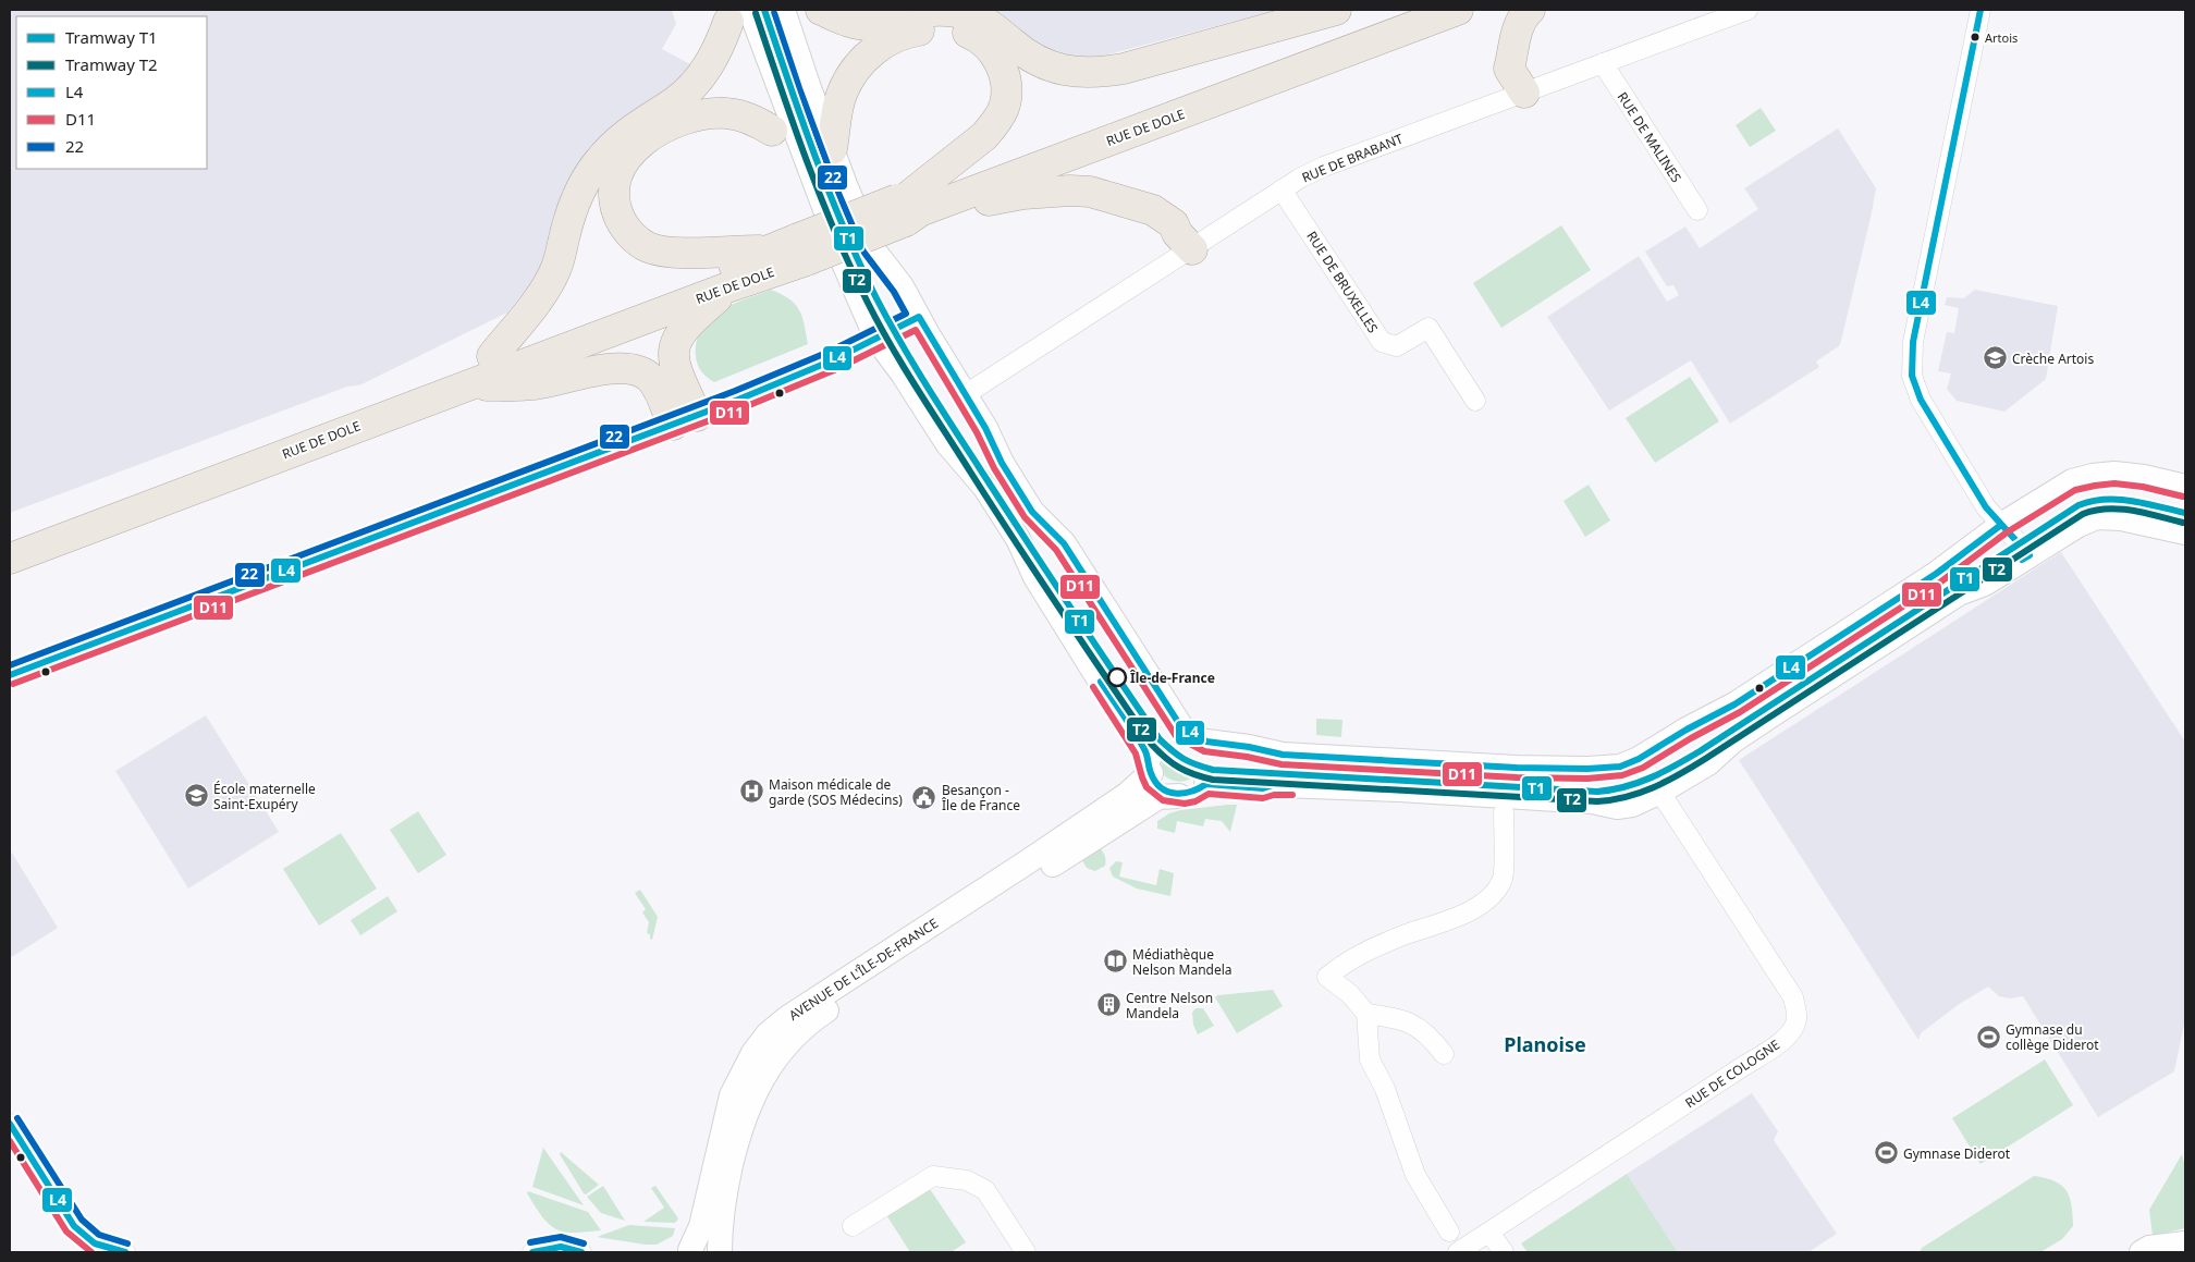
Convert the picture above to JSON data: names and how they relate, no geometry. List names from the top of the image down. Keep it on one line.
{"streets":{"main road":["RUE DE DOLE"],"street":["RUE DE MALINES","RUE DE BRABANT","RUE DE BRUXELLES","AVENUE DE L'ÎLE-DE-FRANCE","RUE DE COLOGNE"]},"crossings":[["RUE DE MALINES","RUE DE BRABANT"],["RUE DE BRABANT","RUE DE BRUXELLES"]],"districts":["Planoise"],"places":{"other":["Artois","Île-de-France"],"school or university":["Crèche Artois","École maternelle Saint-Exupéry"],"hospital":["Maison médicale de garde (SOS Médecins)"],"public building":["Besançon - Île de France"],"library":["Médiathèque Nelson Mandela"],"building":["Centre Nelson Mandela"],"sports":["Gymnase du collège Diderot","Gymnase Diderot"]},"lines":["tram line T1","transit line L4","tram line T2","transit line 22","transit line D11"],"legend":["Tramway T1","Tramway T2","L4","D11","22"]}
